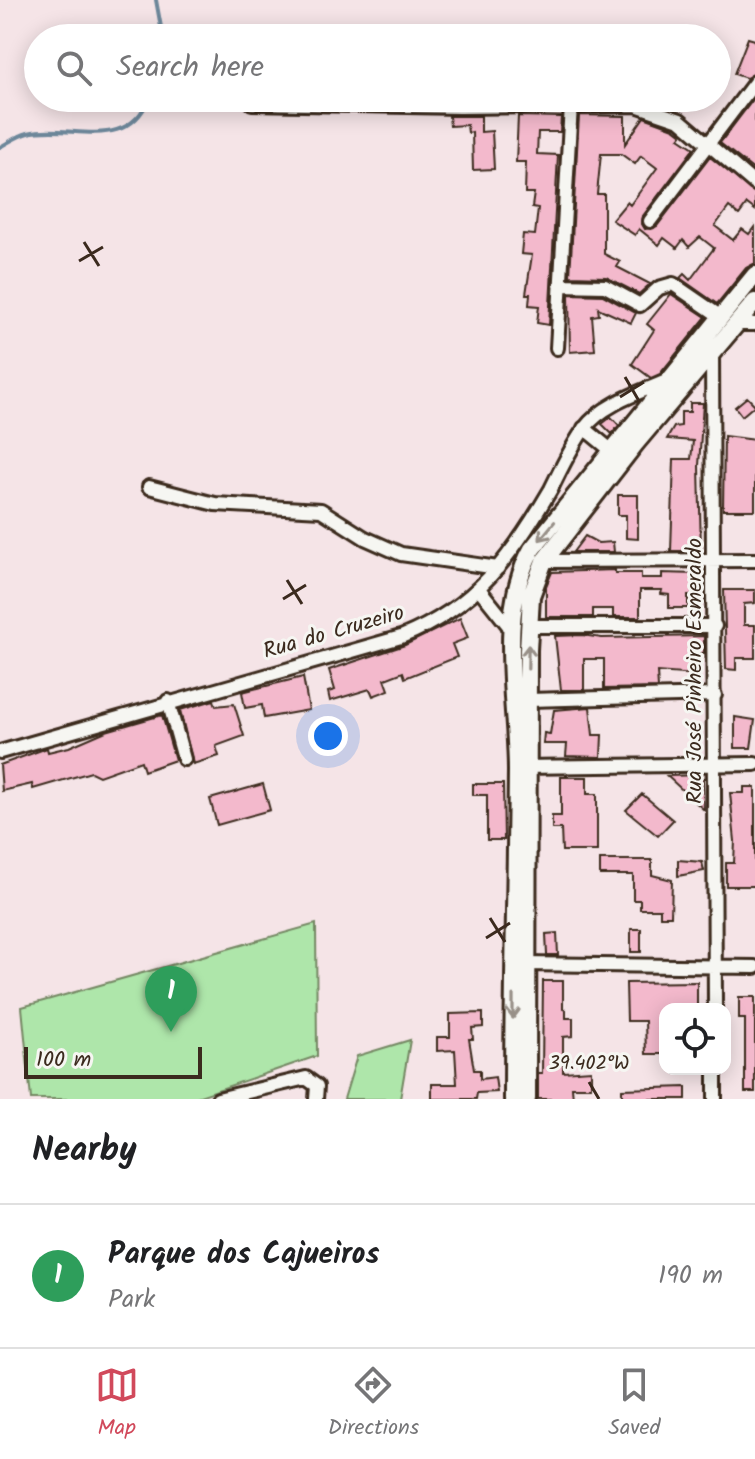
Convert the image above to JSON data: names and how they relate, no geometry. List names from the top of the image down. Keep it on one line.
{"streets":{"street":["Rua do Cruzeiro","Rua José Pinheiro Esmeraldo"]},"scale_bar":"100 m","page":{"search":"Search here","pins":"1","scale":"100 m","heading":"Nearby","list":[{"mark":"1","name":"Parque dos Cajueiros","note":"Park","value":"190 m"}],"nav":["Map","Directions","Saved"]},"coordinates":["39.402°W"]}
